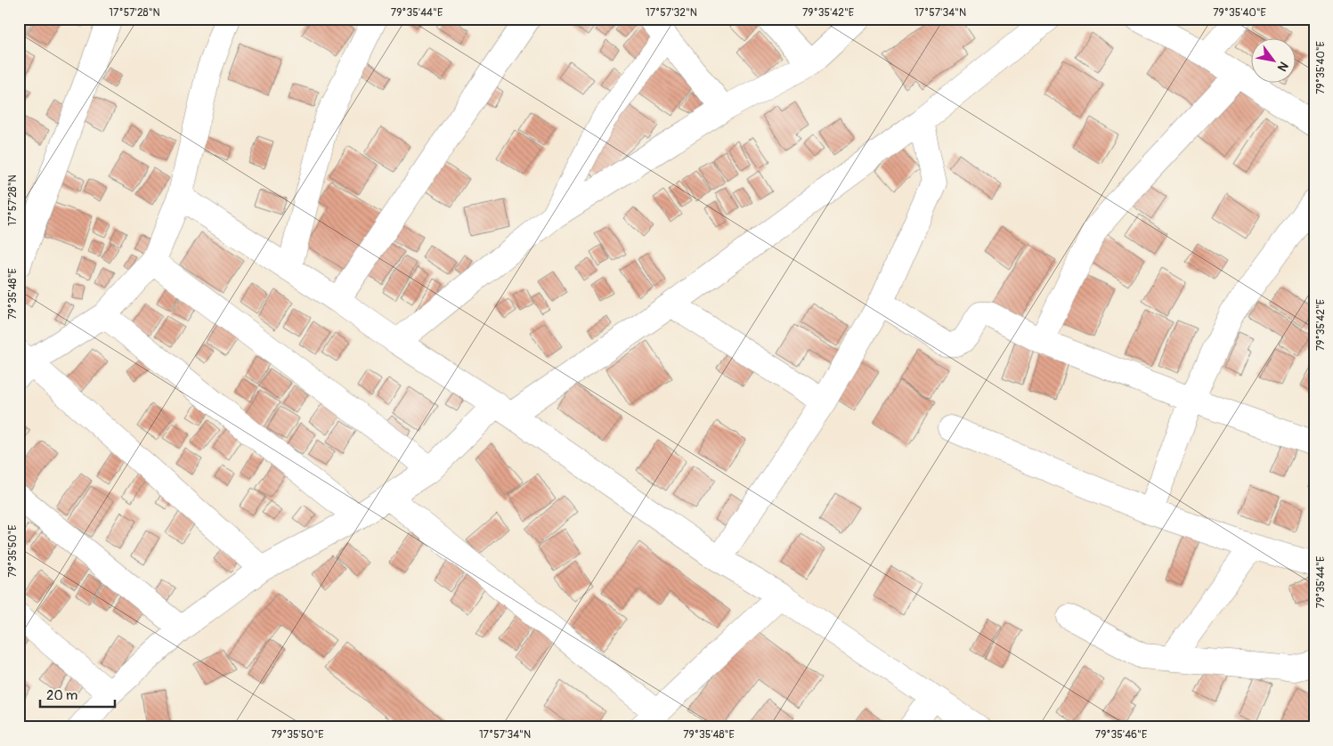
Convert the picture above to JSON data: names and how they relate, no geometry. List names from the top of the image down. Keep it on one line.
{"scale_bar":"20 m","north":"bottom right","coordinates":["17°57'28\"N","79°35'44\"E","17°57'32\"N","79°35'42\"E","17°57'34\"N","79°35'40\"E","79°35'48\"E","79°35'50\"E","79°35'46\"E"]}
